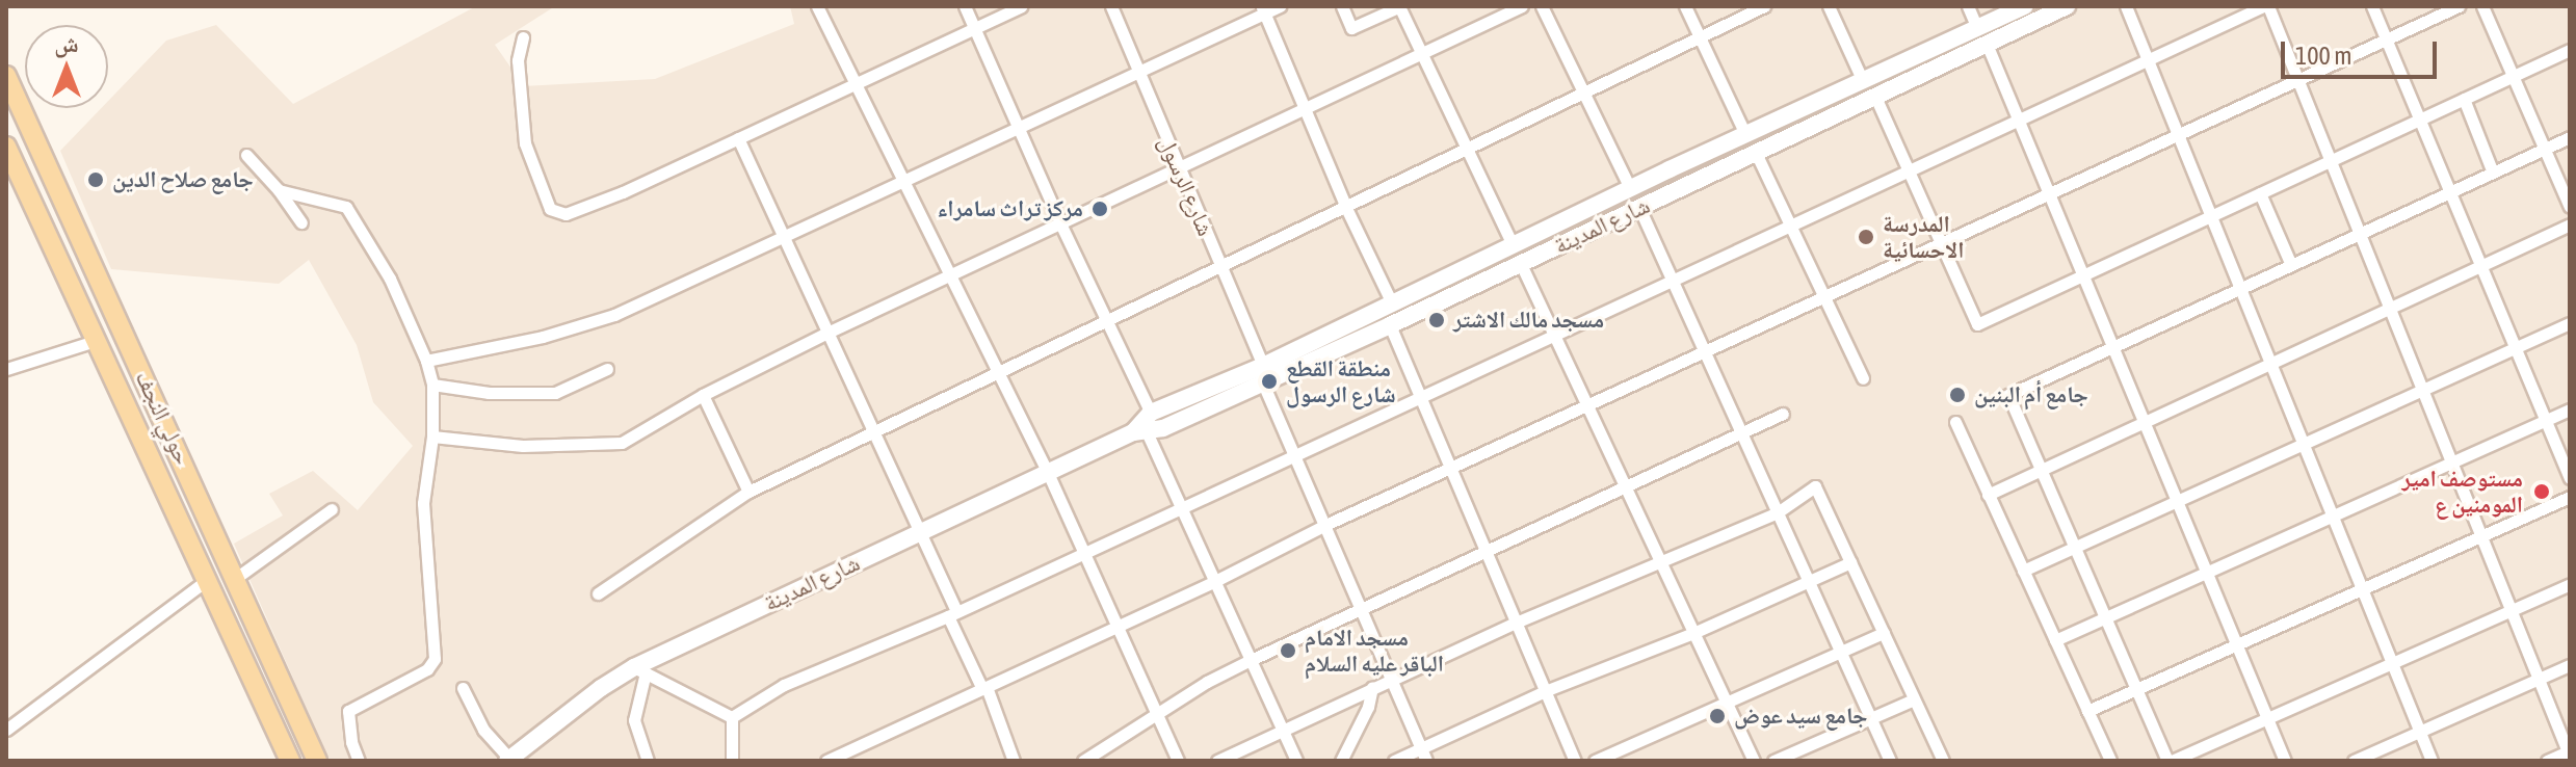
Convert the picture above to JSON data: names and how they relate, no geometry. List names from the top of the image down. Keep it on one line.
{"streets":{"main road":["شارع المدينة","حولي النجف"],"street":["شارع الرسول"]},"crossings":[["شارع الرسول","شارع المدينة"]],"places":["جامع صلاح الدين","مركز تراث سامراء","المدرسة الاحسائية","مسجد مالك الاشتر","منطقة القطع شارع الرسول","جامع أم البنين","مستوصف امير المومنين ع","مسجد الامام الباقر عليه السلام","جامع سيد عوض"],"scale_bar":"100 m","north":"top"}
